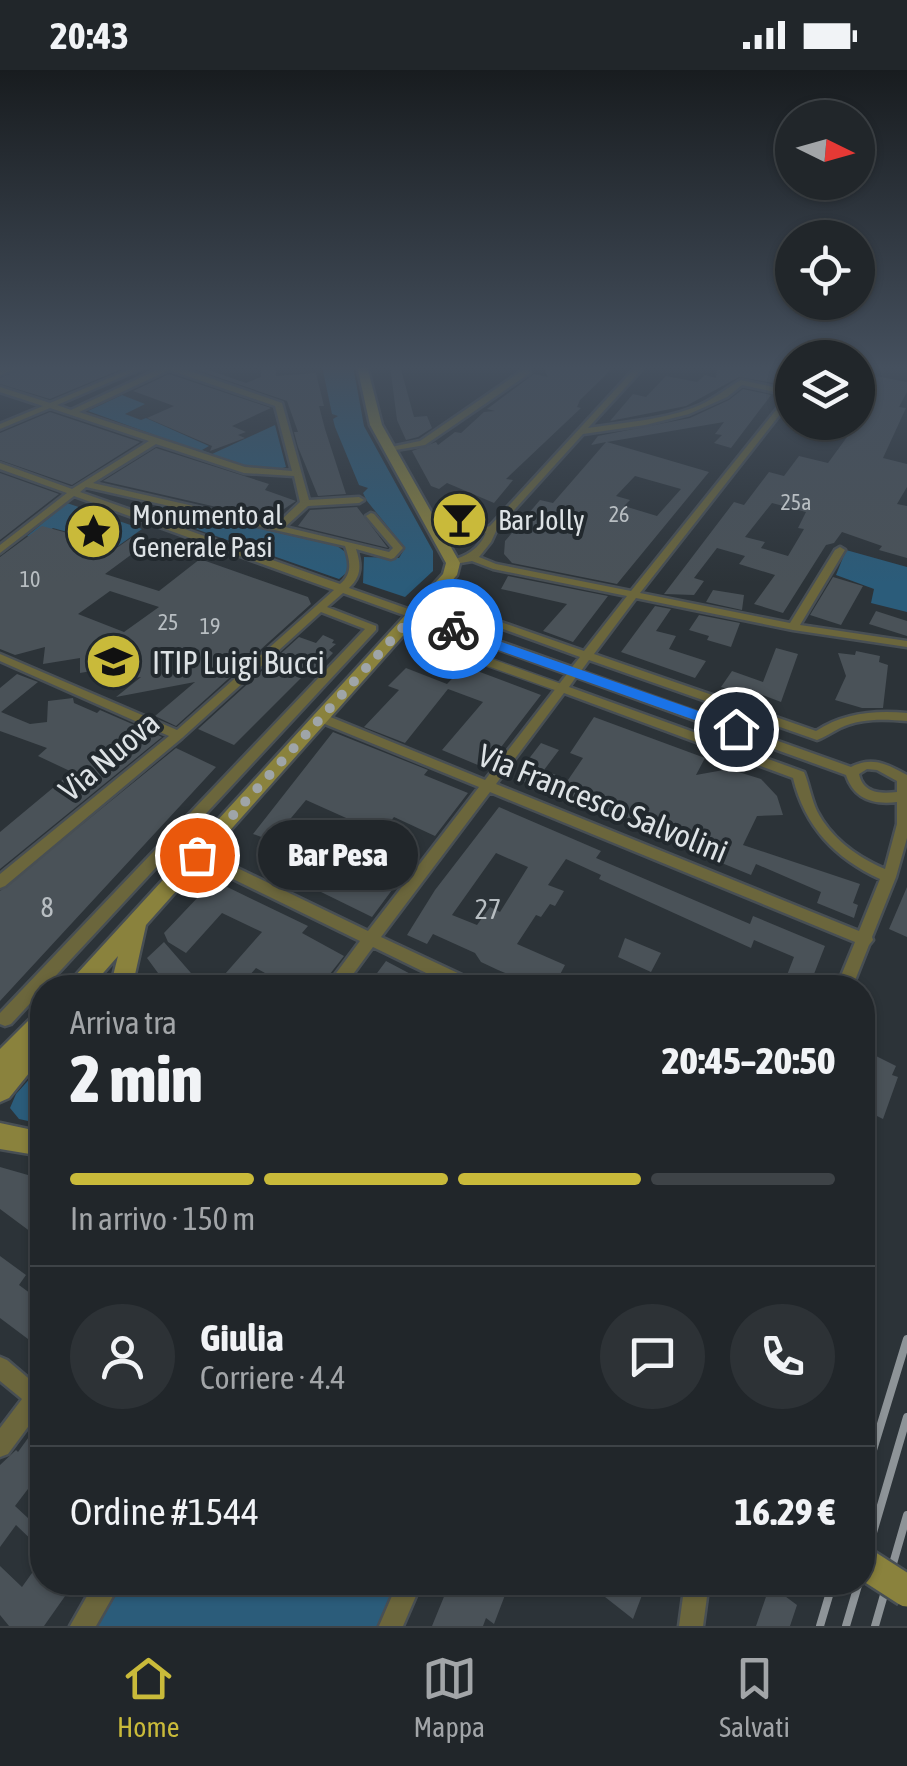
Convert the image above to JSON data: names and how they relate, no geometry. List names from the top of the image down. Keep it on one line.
{"streets":{"street":["Via Nuova","Via Francesco Salvolini"]},"places":{"bar":["Bar Jolly"],"place":["Monumento al Generale Pasi"],"school or university":["ITIP Luigi Bucci"],"other":["Bar Pesa"]},"house_numbers":["25a","26","10","25","19","8","27"],"north":"right","page":{"status":"20:43","bubble":"Bar Pesa","heading":["2 min","Arriva tra","20:45–20:50"],"panel":["Giulia","Corriere · 4.4","Ordine #1544","16.29 €"],"bar":"In arrivo · 150 m","tabs":["Home","Mappa","Salvati"]}}
